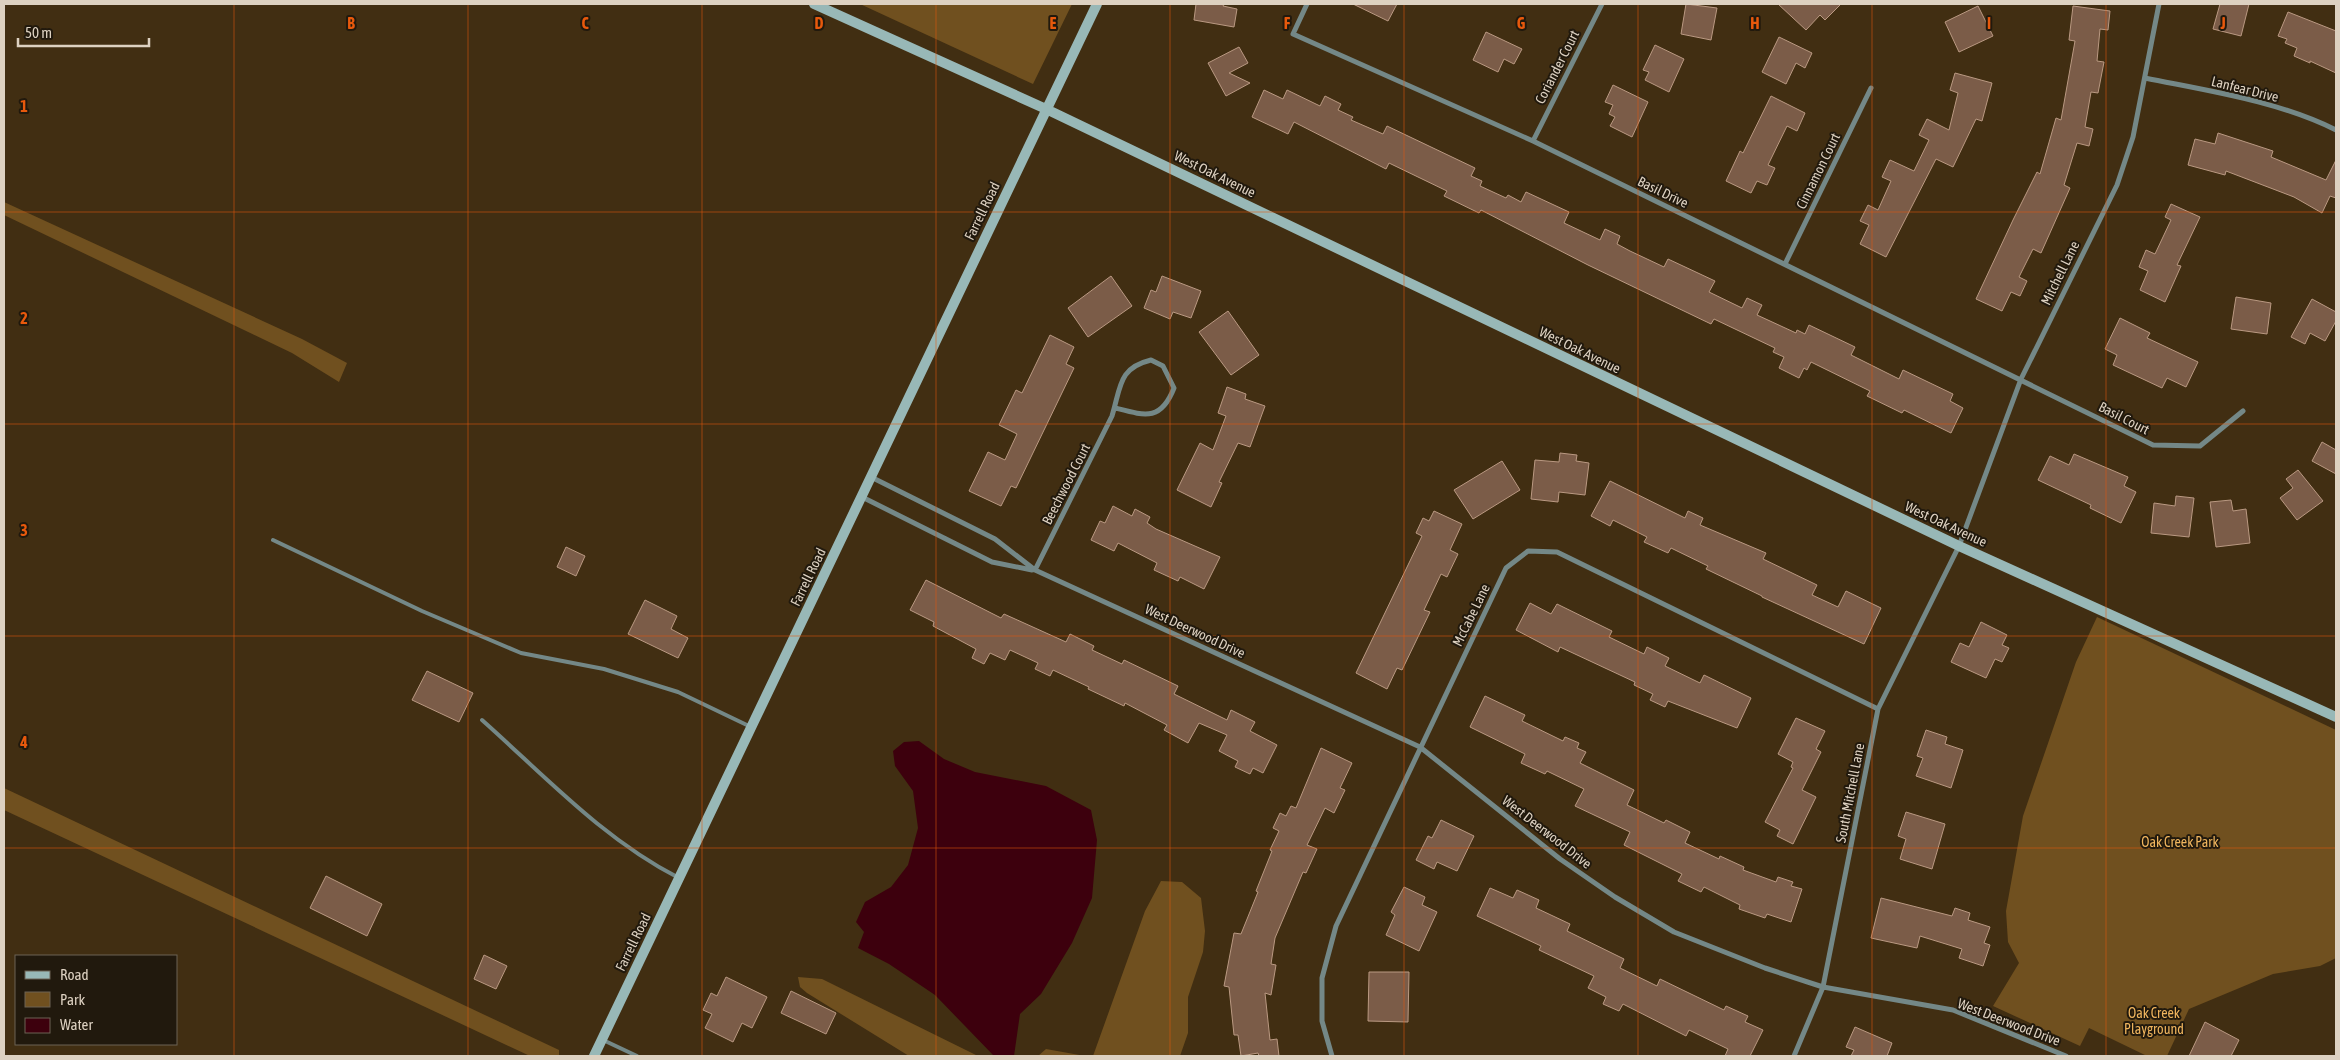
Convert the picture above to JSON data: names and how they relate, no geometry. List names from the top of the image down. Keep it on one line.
{"streets":{"street":["Coriander Court","Lanfear Drive","Cinnamon Court","West Oak Avenue","Basil Drive","Farrell Road","Mitchell Lane","Basil Court","Beechwood Court","McCabe Lane","West Deerwood Drive","South Mitchell Lane"]},"crossings":[["Coriander Court","Basil Drive"],["Lanfear Drive","Mitchell Lane"],["Cinnamon Court","Basil Drive"],["West Oak Avenue","Farrell Road"],["West Oak Avenue","Mitchell Lane"],["West Oak Avenue","South Mitchell Lane"],["Basil Drive","Mitchell Lane"],["Basil Drive","Basil Court"],["Farrell Road","West Deerwood Drive"],["Mitchell Lane","Basil Court"],["Mitchell Lane","South Mitchell Lane"],["Beechwood Court","West Deerwood Drive"],["McCabe Lane","West Deerwood Drive"],["McCabe Lane","South Mitchell Lane"],["West Deerwood Drive","South Mitchell Lane"]],"parks":["Oak Creek Park","Oak Creek Playground"],"legend":["Road","Park","Water"],"scale_bar":"50 m","grid":{"columns":["B","C","D","E","F","G","H","I","J"],"rows":["1","2","3","4"]}}
